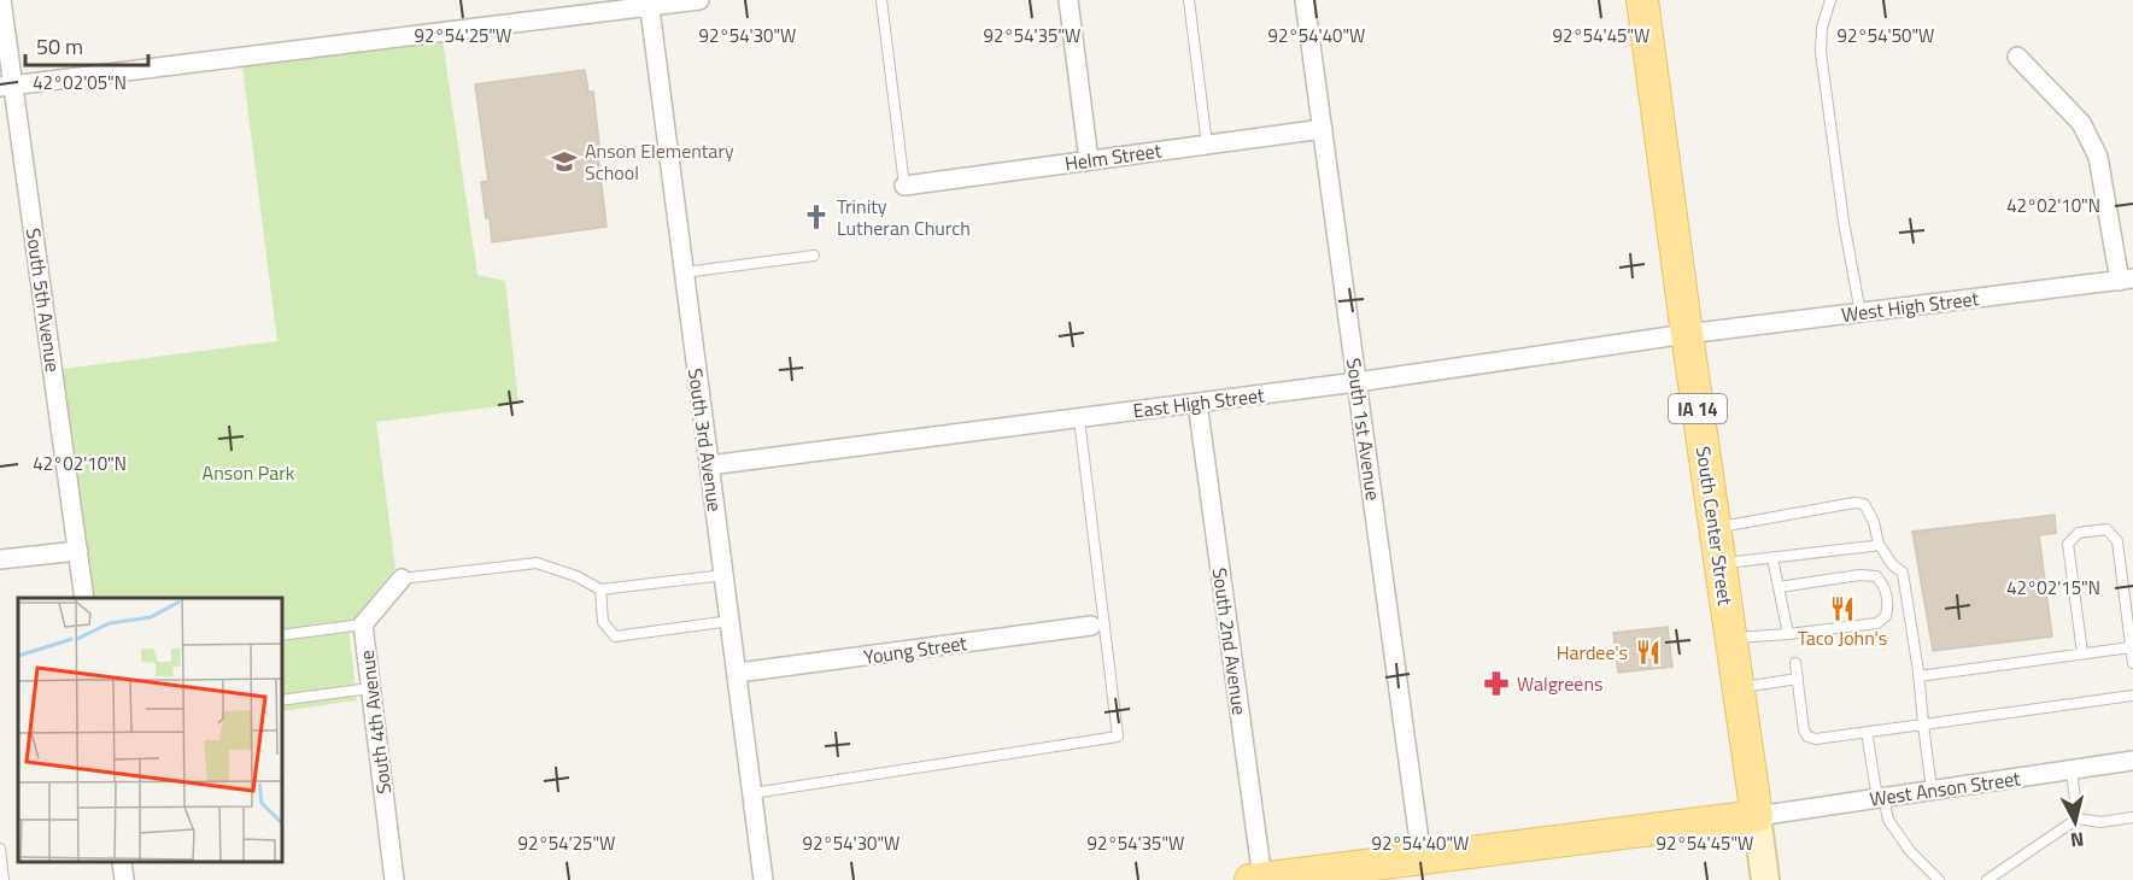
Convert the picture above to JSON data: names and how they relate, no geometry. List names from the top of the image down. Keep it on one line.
{"streets":{"main road":["IA 14","South Center Street"],"street":["Helm Street","South 5th Avenue","West High Street","East High Street","South 1st Avenue","South 3rd Avenue","South 2nd Avenue","Young Street","South 4th Avenue","West Anson Street"]},"crossings":[["Helm Street","South 1st Avenue"],["West High Street","East High Street"],["West High Street","South Center Street"],["East High Street","South 1st Avenue"],["East High Street","South 3rd Avenue"],["East High Street","South Center Street"],["East High Street","South 2nd Avenue"],["South 3rd Avenue","Young Street"],["South Center Street","West Anson Street"]],"parks":["Anson Park"],"places":{"school or university":["Anson Elementary School"],"church":["Trinity Lutheran Church"],"restaurant":["Taco John's","Hardee's"],"pharmacy":["Walgreens"]},"scale_bar":"50 m","north":"bottom","coordinates":["92°54'25\"W","92°54'30\"W","92°54'35\"W","92°54'40\"W","92°54'45\"W","92°54'50\"W","42°02'05\"N","42°02'10\"N","42°02'15\"N"]}
